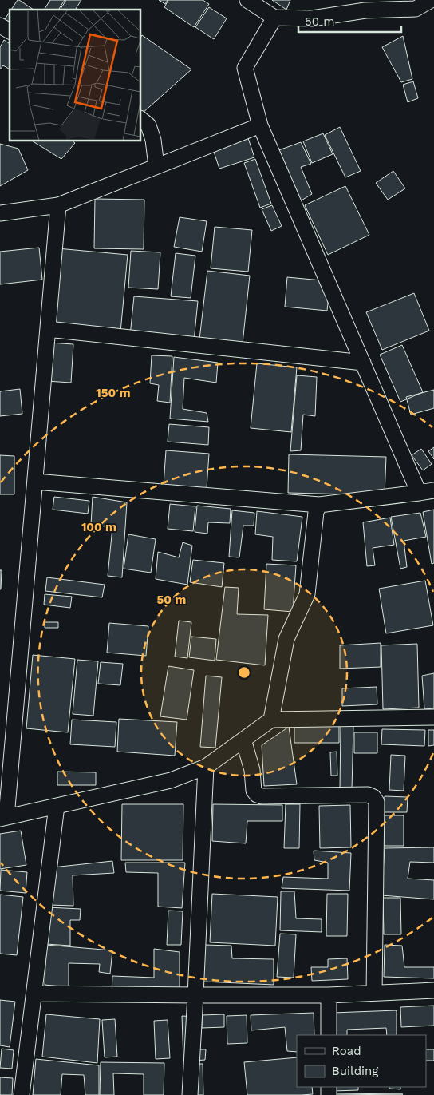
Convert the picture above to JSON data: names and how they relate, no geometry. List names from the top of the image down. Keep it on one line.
{"legend":["Road","Building"],"scale_bar":"50 m","rings":["150 m","100 m","50 m"]}
